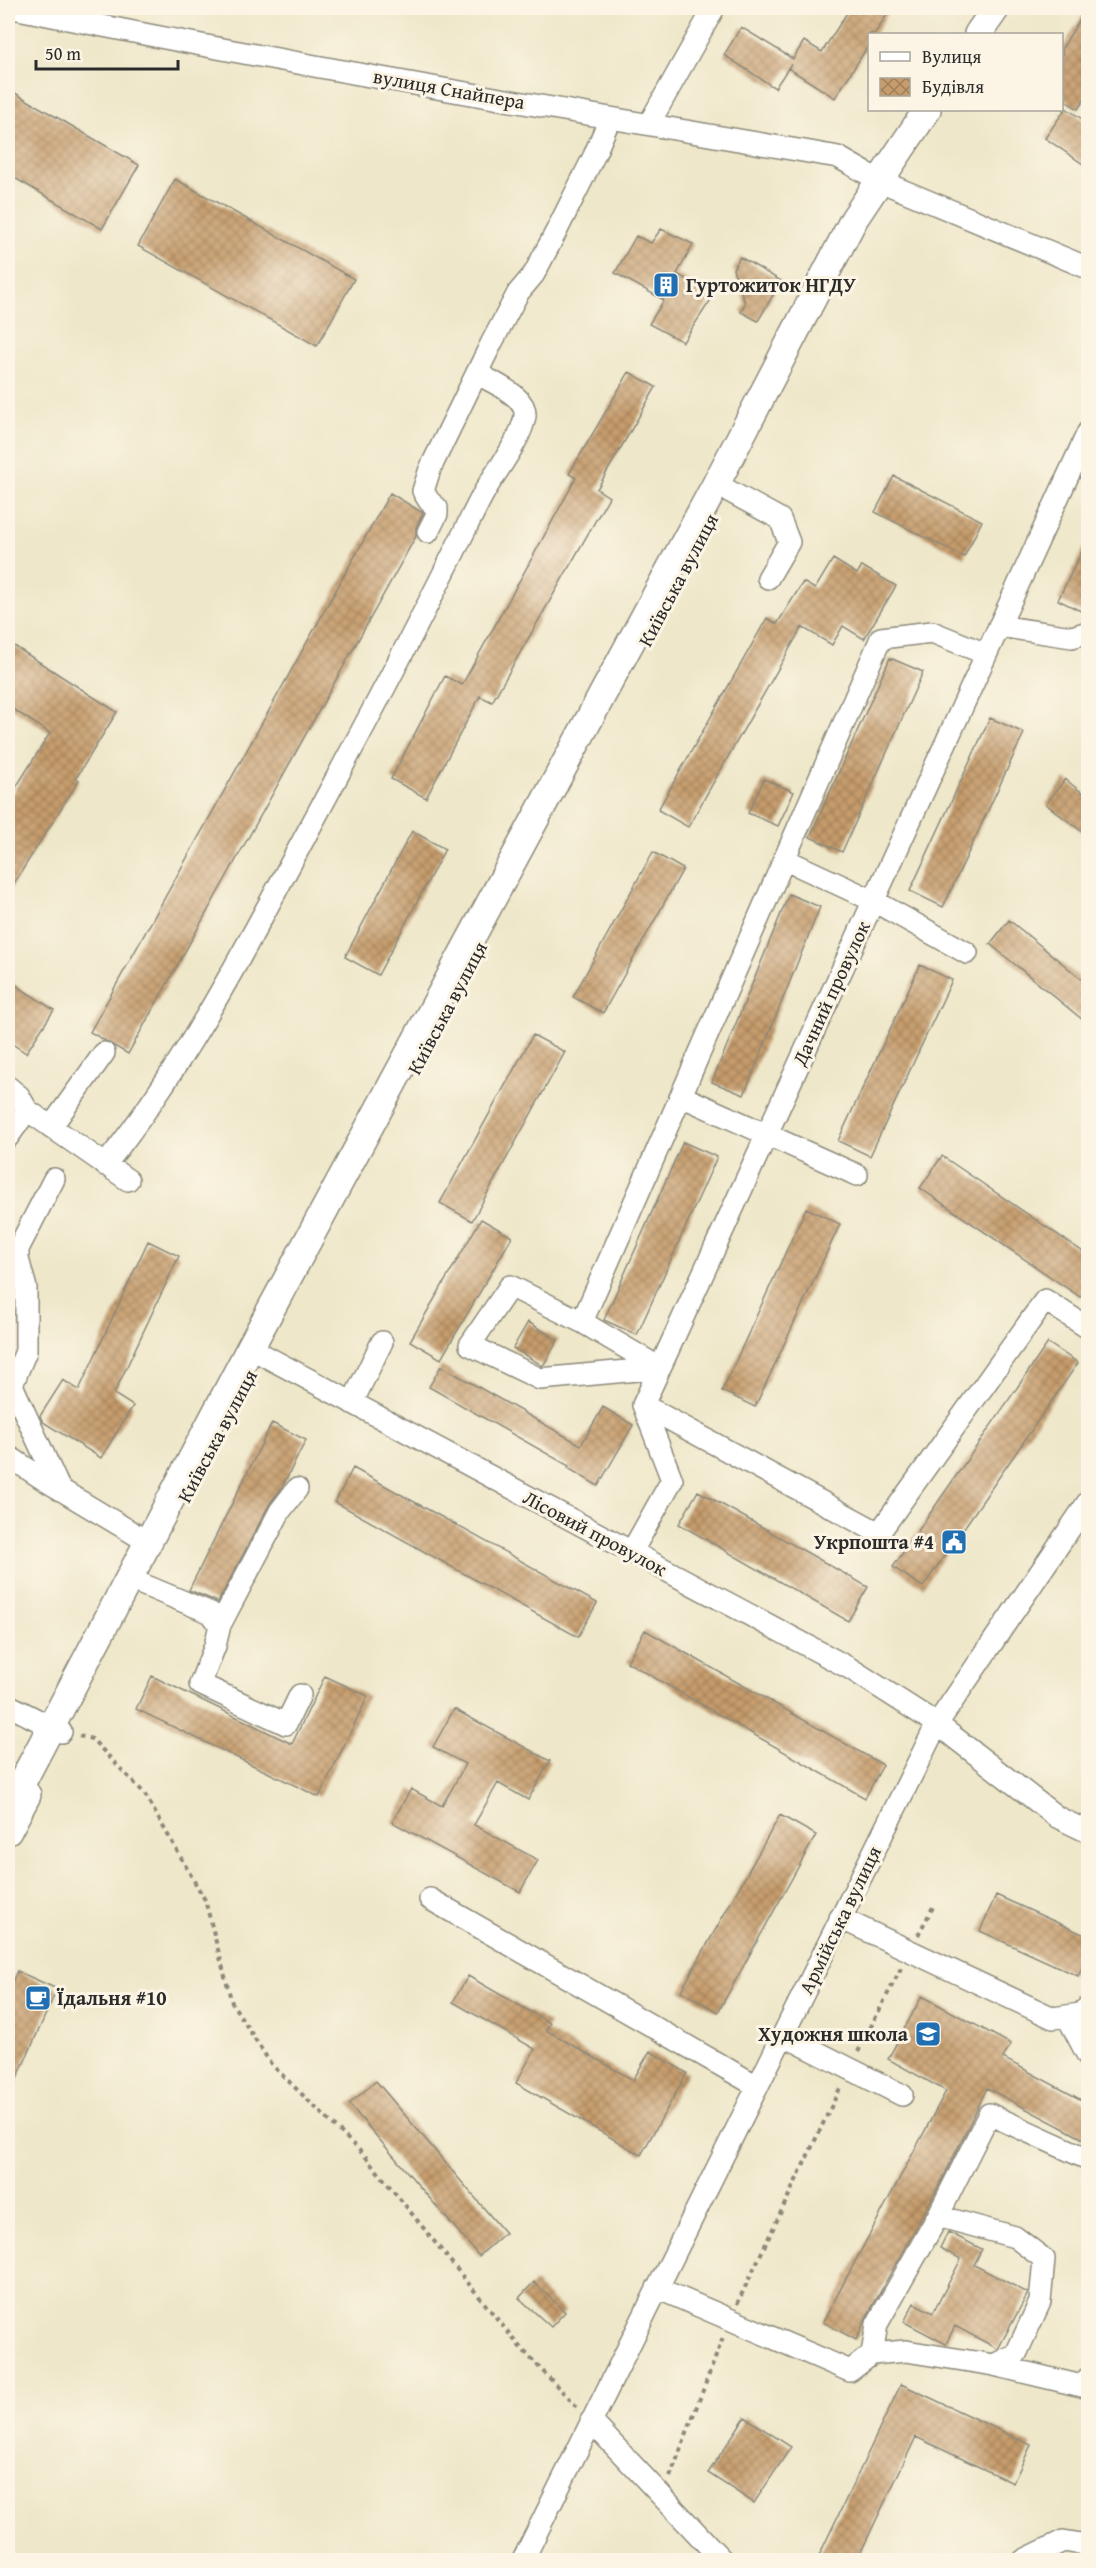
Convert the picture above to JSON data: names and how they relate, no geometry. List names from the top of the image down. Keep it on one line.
{"streets":{"main road":["Київська вулиця"],"street":["вулиця Снайпера","Дачний провулок","Лісовий провулок","Армійська вулиця"]},"crossings":[["вулиця Снайпера","Київська вулиця"],["Київська вулиця","Лісовий провулок"],["Лісовий провулок","Армійська вулиця"]],"places":{"building":["Гуртожиток НГДУ"],"public building":["Укрпошта #4"],"cafe":["Їдальня #10"],"school or university":["Художня школа"]},"legend":["Вулиця","Будівля"],"scale_bar":"50 m"}
